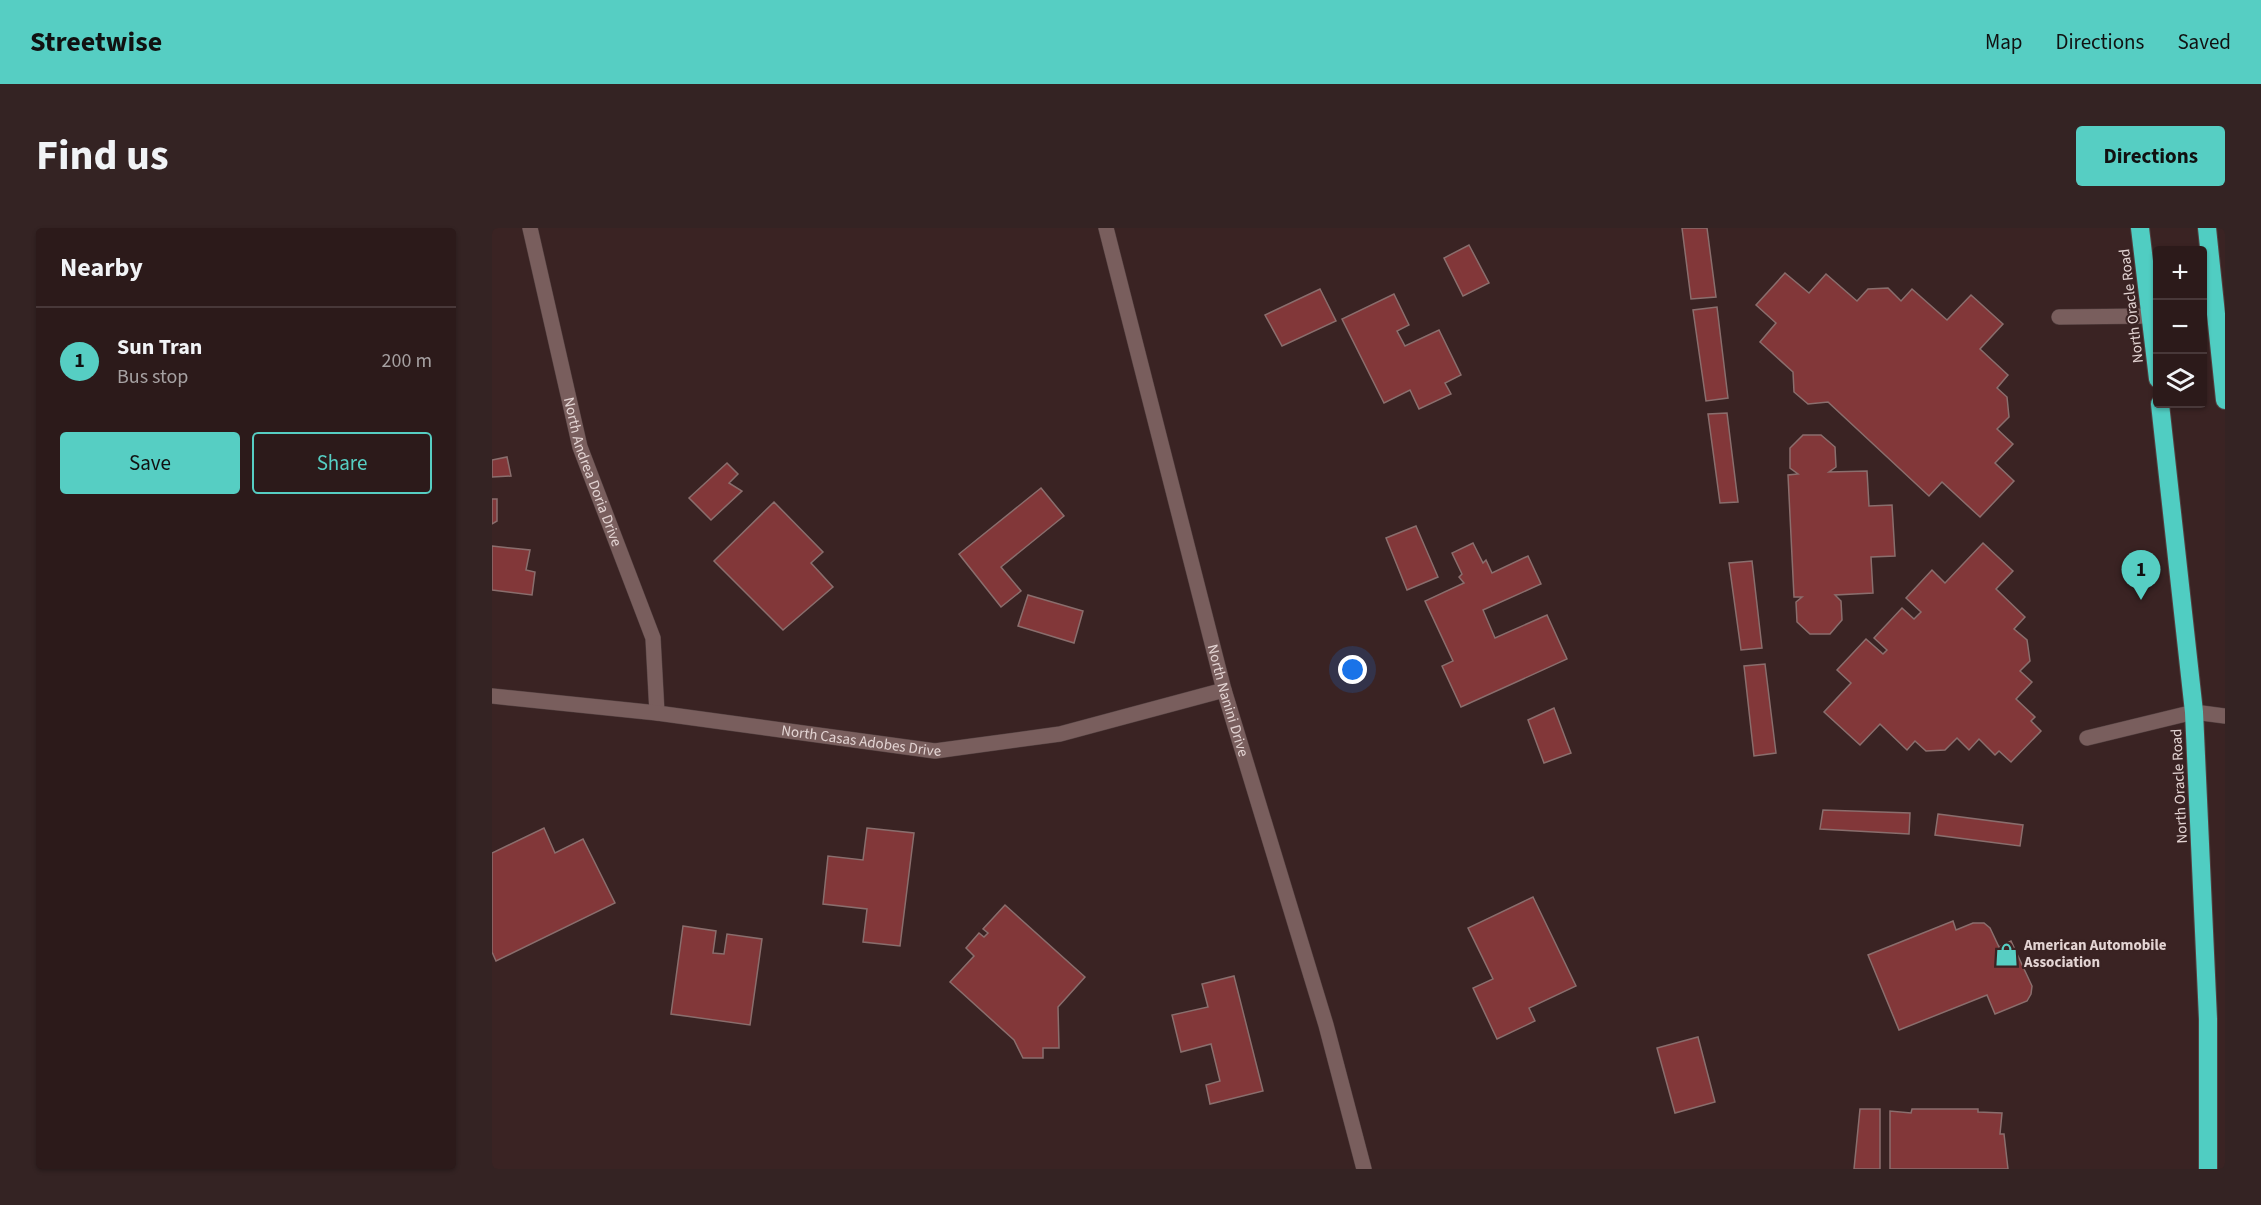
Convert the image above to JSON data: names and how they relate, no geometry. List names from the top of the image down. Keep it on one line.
{"streets":{"highway":["North Oracle Road"],"street":["North Andrea Doria Drive","North Nanini Drive","North Casas Adobes Drive"]},"crossings":[["North Andrea Doria Drive","North Casas Adobes Drive"],["North Nanini Drive","North Casas Adobes Drive"]],"places":{"shop":["American Automobile Association"]},"page":{"header":"Streetwise","nav":["Map","Directions","Saved"],"title":"Find us","buttons":["Directions",["Save","Share"]],"heading":"Nearby","map_buttons":["+","−"],"list":[{"mark":"1","name":"Sun Tran","note":"Bus stop","value":"200 m"}],"pins":"1"}}
